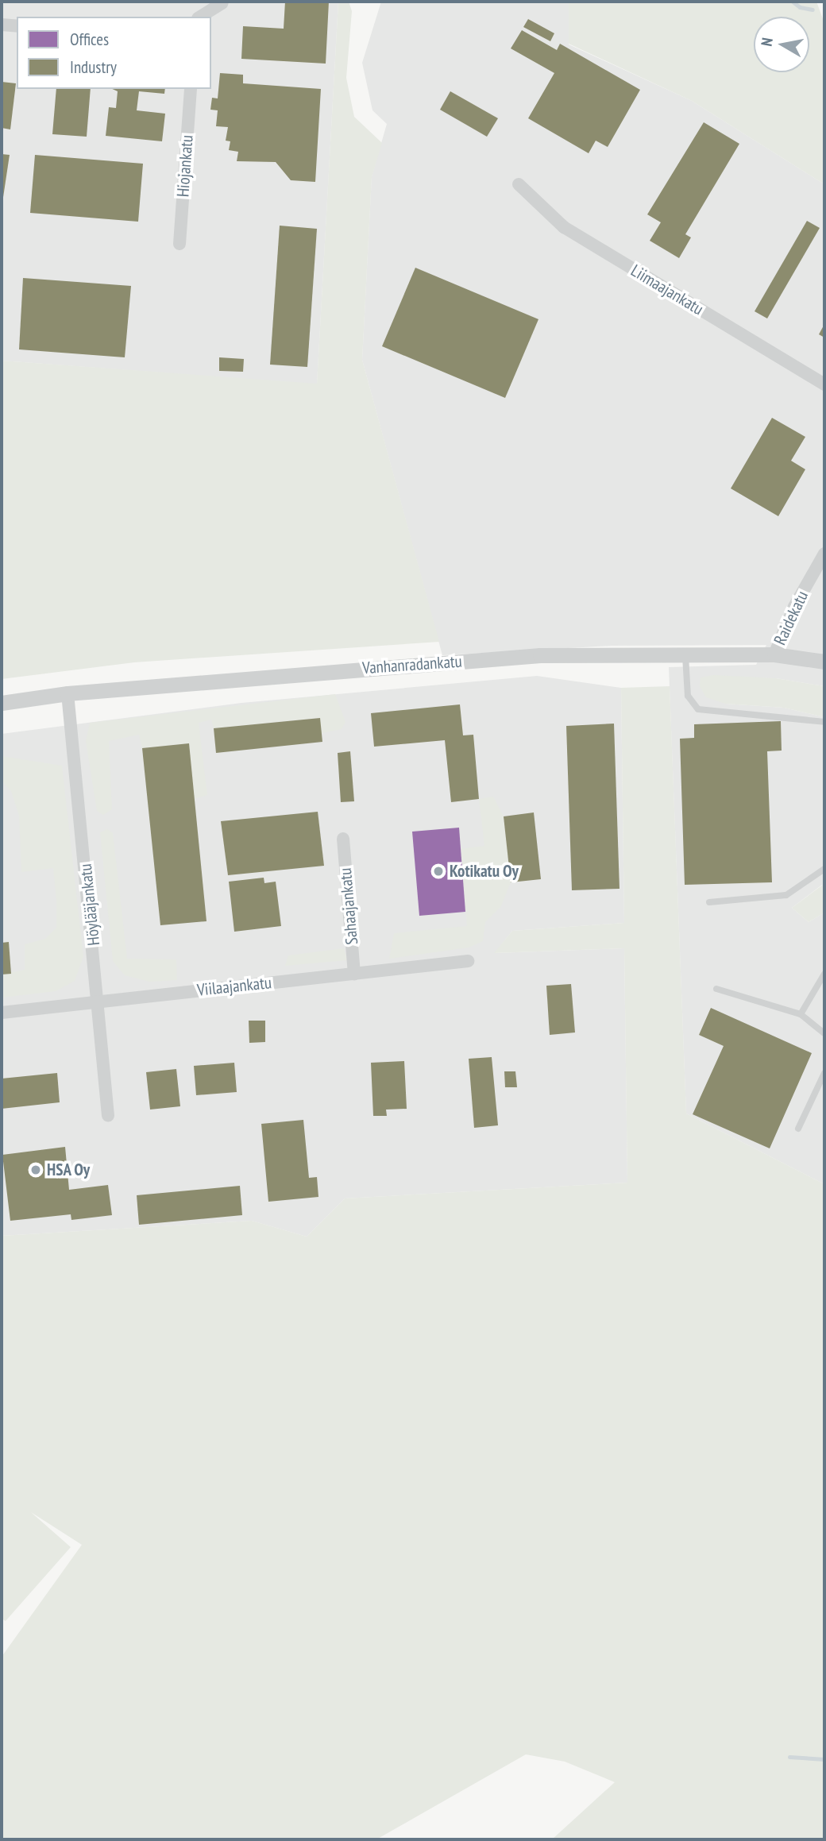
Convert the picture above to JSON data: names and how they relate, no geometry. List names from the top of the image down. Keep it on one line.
{"streets":{"street":["Hiojankatu","Liimaajankatu","Raidekatu","Vanhanradankatu","Höylääjankatu","Sahaajankatu","Viilaajankatu"]},"crossings":[["Raidekatu","Vanhanradankatu"],["Vanhanradankatu","Höylääjankatu"],["Höylääjankatu","Viilaajankatu"],["Sahaajankatu","Viilaajankatu"]],"places":["Kotikatu Oy","HSA Oy"],"legend":["Offices","Industry"],"north":"left"}
